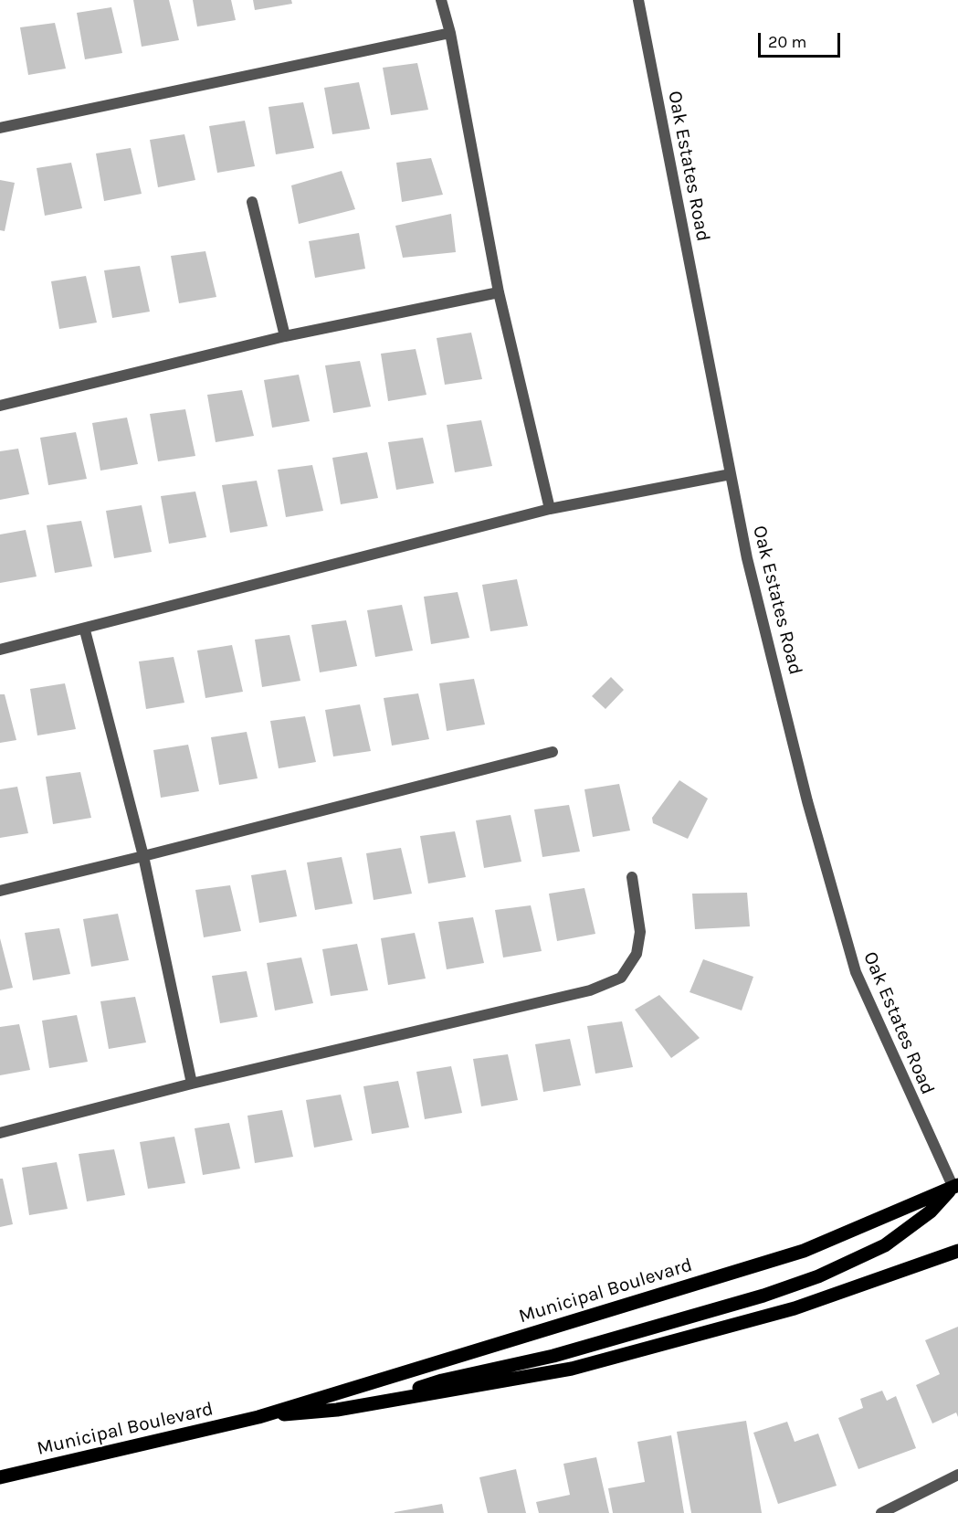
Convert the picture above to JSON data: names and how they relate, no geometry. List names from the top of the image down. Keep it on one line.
{"streets":{"main road":["Municipal Boulevard"],"street":["Oak Estates Road"]},"crossings":[["Oak Estates Road","Municipal Boulevard"]],"scale_bar":"20 m"}
